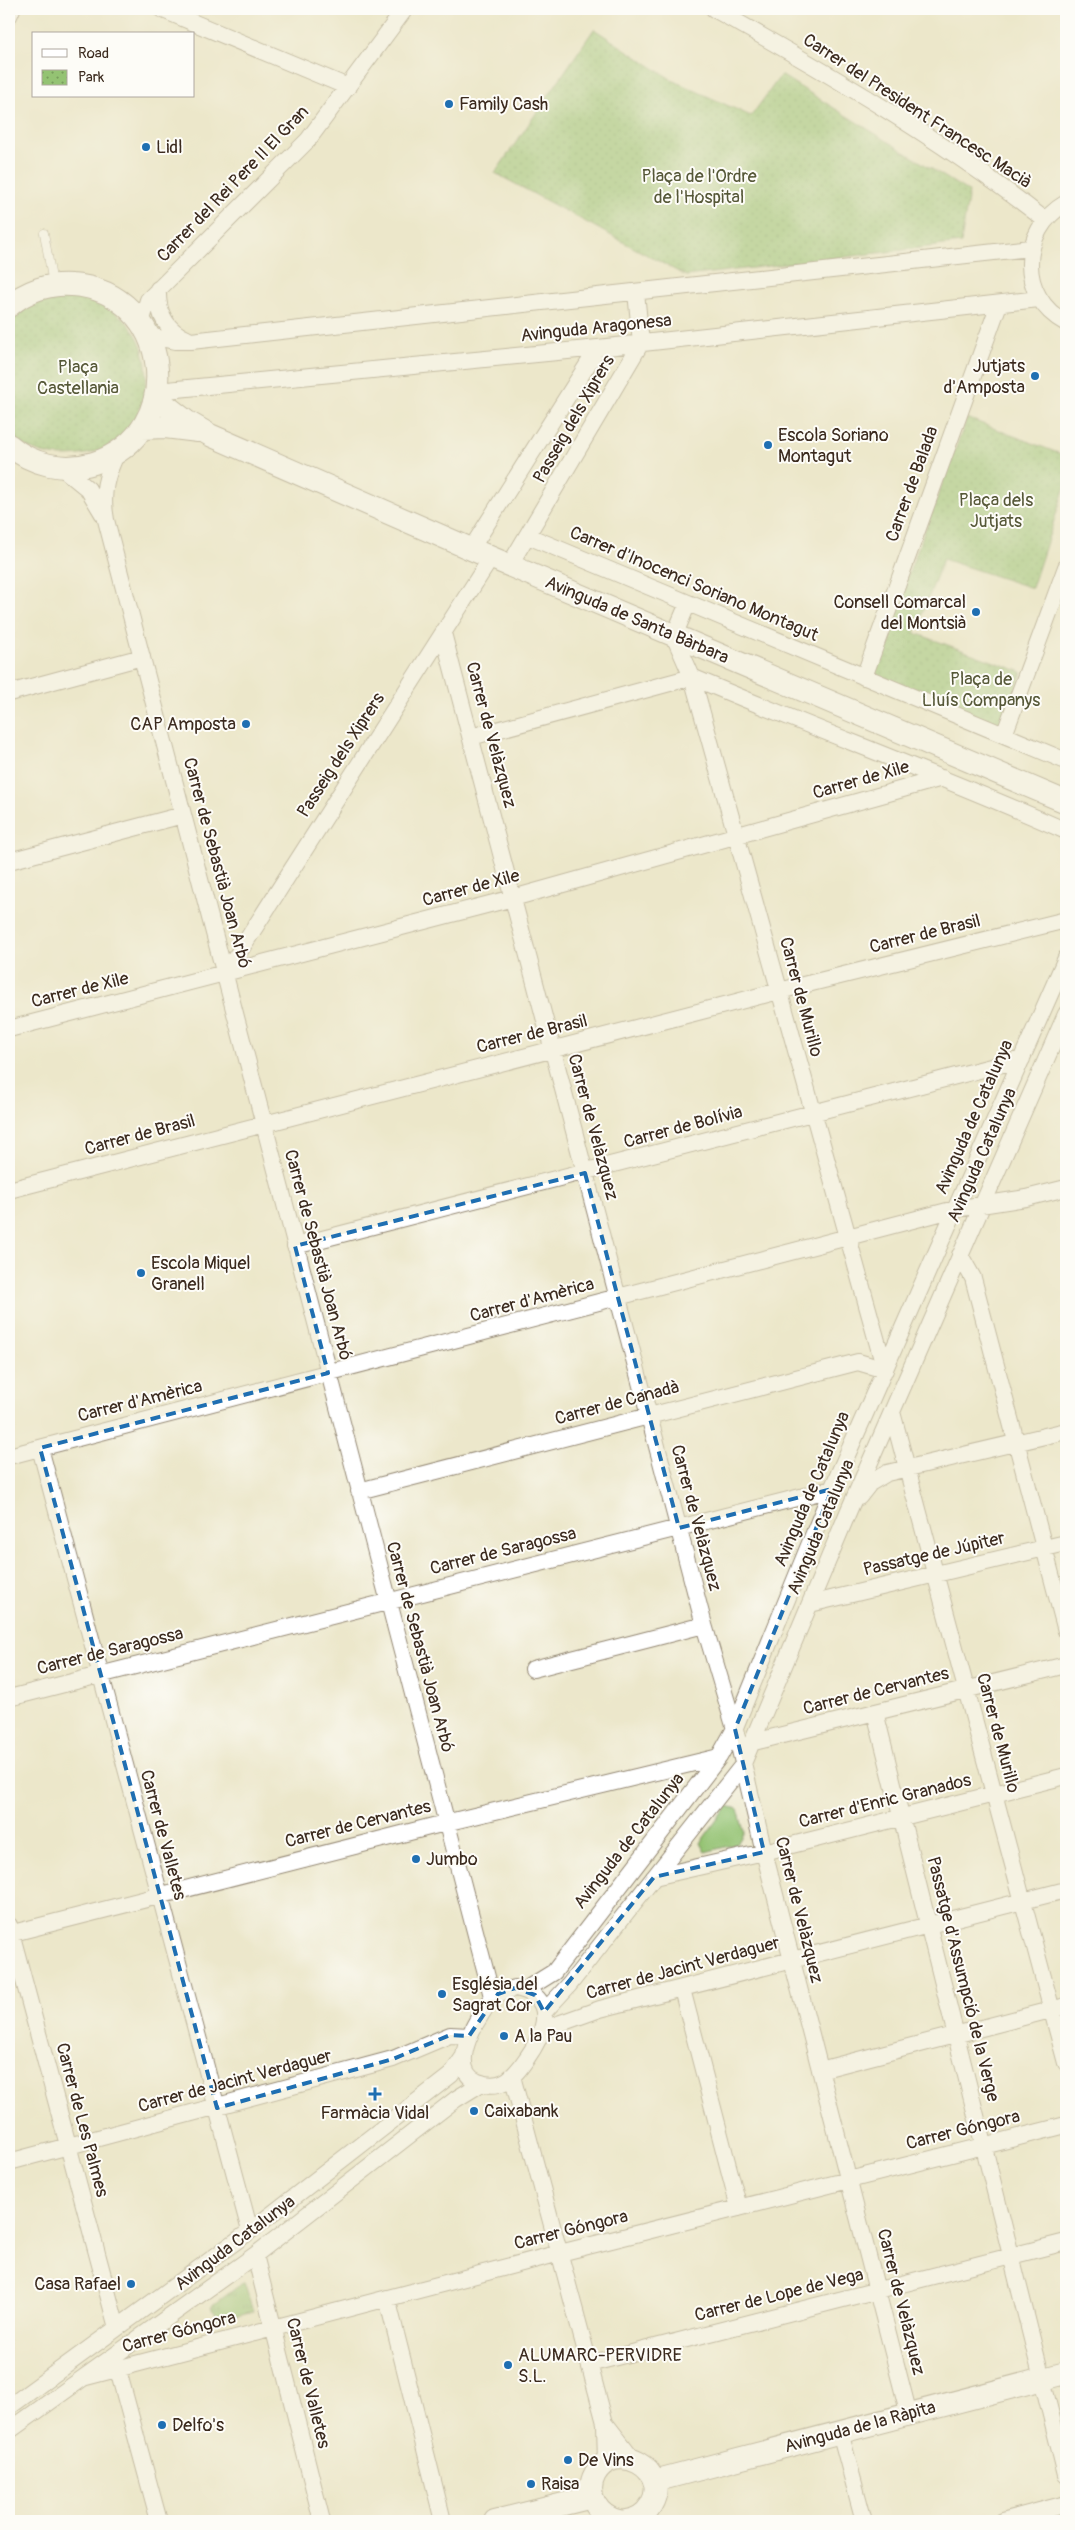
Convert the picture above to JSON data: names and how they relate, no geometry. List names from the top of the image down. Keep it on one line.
{"streets":{"street":["Carrer del President Francesc Macià","Carrer del Rei Pere II El Gran","Avinguda Aragonesa","Passeig dels Xiprers","Carrer de Balada","Carrer d'Inocenci Soriano Montagut","Avinguda de Santa Bàrbara","Carrer de Velàzquez","Carrer de Xile","Carrer de Sebastià Joan Arbó","Carrer de Brasil","Carrer de Murillo","Avinguda de Catalunya","Carrer de Bolívia","Avinguda Catalunya","Carrer d'Amèrica","Carrer de Canadà","Carrer de Saragossa","Passatge de Júpiter","Carrer de Cervantes","Carrer d'Enric Granados","Carrer de Valletes","Carrer de Jacint Verdaguer","Passatge d'Assumpció de la Verge","Carrer de Les Palmes","Carrer Góngora","Carrer de Lope de Vega","Avinguda de la Ràpita"]},"crossings":[["Carrer del Rei Pere II El Gran","Avinguda Aragonesa"],["Avinguda Aragonesa","Passeig dels Xiprers"],["Avinguda Aragonesa","Carrer de Balada"],["Avinguda Aragonesa","Avinguda de Santa Bàrbara"],["Passeig dels Xiprers","Carrer d'Inocenci Soriano Montagut"],["Passeig dels Xiprers","Avinguda de Santa Bàrbara"],["Passeig dels Xiprers","Carrer de Velàzquez"],["Passeig dels Xiprers","Carrer de Xile"],["Passeig dels Xiprers","Carrer de Sebastià Joan Arbó"],["Carrer de Balada","Carrer d'Inocenci Soriano Montagut"],["Avinguda de Santa Bàrbara","Carrer de Xile"],["Avinguda de Santa Bàrbara","Carrer de Murillo"],["Carrer de Velàzquez","Carrer de Xile"],["Carrer de Velàzquez","Carrer de Brasil"],["Carrer de Velàzquez","Avinguda de Catalunya"],["Carrer de Velàzquez","Carrer de Bolívia"],["Carrer de Velàzquez","Avinguda Catalunya"],["Carrer de Velàzquez","Carrer d'Amèrica"],["Carrer de Velàzquez","Carrer de Canadà"],["Carrer de Velàzquez","Carrer de Saragossa"],["Carrer de Velàzquez","Carrer d'Enric Granados"],["Carrer de Velàzquez","Carrer de Jacint Verdaguer"],["Carrer de Velàzquez","Carrer Góngora"],["Carrer de Velàzquez","Carrer de Lope de Vega"],["Carrer de Velàzquez","Avinguda de la Ràpita"],["Carrer de Xile","Carrer de Sebastià Joan Arbó"],["Carrer de Xile","Carrer de Murillo"],["Carrer de Sebastià Joan Arbó","Carrer de Brasil"],["Carrer de Sebastià Joan Arbó","Avinguda de Catalunya"],["Carrer de Sebastià Joan Arbó","Carrer de Bolívia"],["Carrer de Sebastià Joan Arbó","Avinguda Catalunya"],["Carrer de Sebastià Joan Arbó","Carrer d'Amèrica"],["Carrer de Sebastià Joan Arbó","Carrer de Canadà"],["Carrer de Sebastià Joan Arbó","Carrer de Saragossa"],["Carrer de Sebastià Joan Arbó","Carrer de Cervantes"],["Carrer de Sebastià Joan Arbó","Carrer de Jacint Verdaguer"],["Carrer de Brasil","Carrer de Murillo"],["Carrer de Murillo","Avinguda de Catalunya"],["Carrer de Murillo","Carrer de Bolívia"],["Carrer de Murillo","Avinguda Catalunya"],["Carrer de Murillo","Carrer d'Amèrica"],["Carrer de Murillo","Carrer de Canadà"],["Carrer de Murillo","Passatge de Júpiter"],["Carrer de Murillo","Carrer de Cervantes"],["Carrer de Murillo","Carrer d'Enric Granados"],["Carrer de Murillo","Carrer de Jacint Verdaguer"],["Avinguda de Catalunya","Carrer de Bolívia"],["Avinguda de Catalunya","Avinguda Catalunya"],["Avinguda de Catalunya","Carrer d'Amèrica"],["Avinguda de Catalunya","Carrer de Canadà"],["Avinguda de Catalunya","Carrer de Saragossa"],["Avinguda de Catalunya","Carrer de Cervantes"],["Avinguda de Catalunya","Carrer de Jacint Verdaguer"],["Avinguda Catalunya","Carrer d'Amèrica"],["Avinguda Catalunya","Passatge de Júpiter"],["Avinguda Catalunya","Carrer de Cervantes"],["Avinguda Catalunya","Carrer d'Enric Granados"],["Avinguda Catalunya","Carrer de Valletes"],["Avinguda Catalunya","Carrer de Jacint Verdaguer"],["Avinguda Catalunya","Carrer Góngora"],["Carrer d'Amèrica","Carrer de Valletes"],["Carrer de Saragossa","Carrer de Valletes"],["Carrer de Cervantes","Carrer de Valletes"],["Carrer de Cervantes","Passatge d'Assumpció de la Verge"],["Carrer de Cervantes","Carrer de Les Palmes"],["Carrer d'Enric Granados","Passatge d'Assumpció de la Verge"],["Carrer de Valletes","Carrer de Jacint Verdaguer"],["Carrer de Valletes","Carrer Góngora"],["Carrer de Jacint Verdaguer","Passatge d'Assumpció de la Verge"],["Carrer de Jacint Verdaguer","Carrer de Les Palmes"],["Passatge d'Assumpció de la Verge","Carrer Góngora"],["Passatge d'Assumpció de la Verge","Carrer de Lope de Vega"],["Passatge d'Assumpció de la Verge","Avinguda de la Ràpita"]],"parks":["Plaça de l'Ordre de l'Hospital","Plaça Castellania","Plaça dels Jutjats","Plaça de Lluís Companys"],"places":{"other":["Family Cash","Lidl","Jutjats d'Amposta","Escola Soriano Montagut","Consell Comarcal del Montsià","CAP Amposta","Escola Miquel Granell","Jumbo","Església del Sagrat Cor","A la Pau","Caixabank","Casa Rafael","ALUMARC-PERVIDRE S.L.","Delfo's","De Vins","Raisa"],"health":["Farmàcia Vidal"]},"legend":["Road","Park"]}
